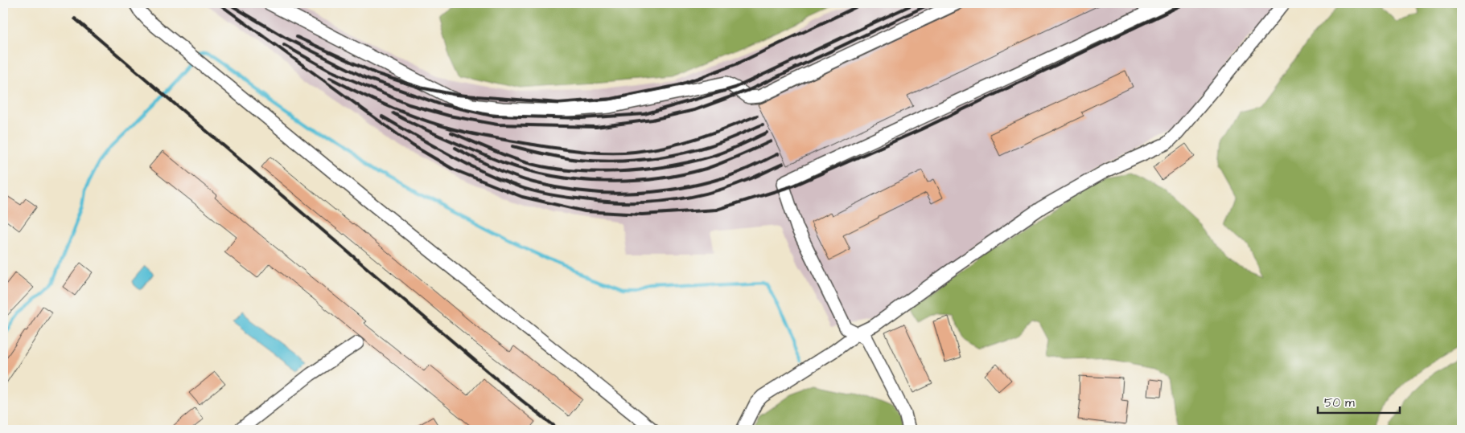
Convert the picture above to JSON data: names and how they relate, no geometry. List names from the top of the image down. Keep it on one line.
{"scale_bar":"50 m"}
